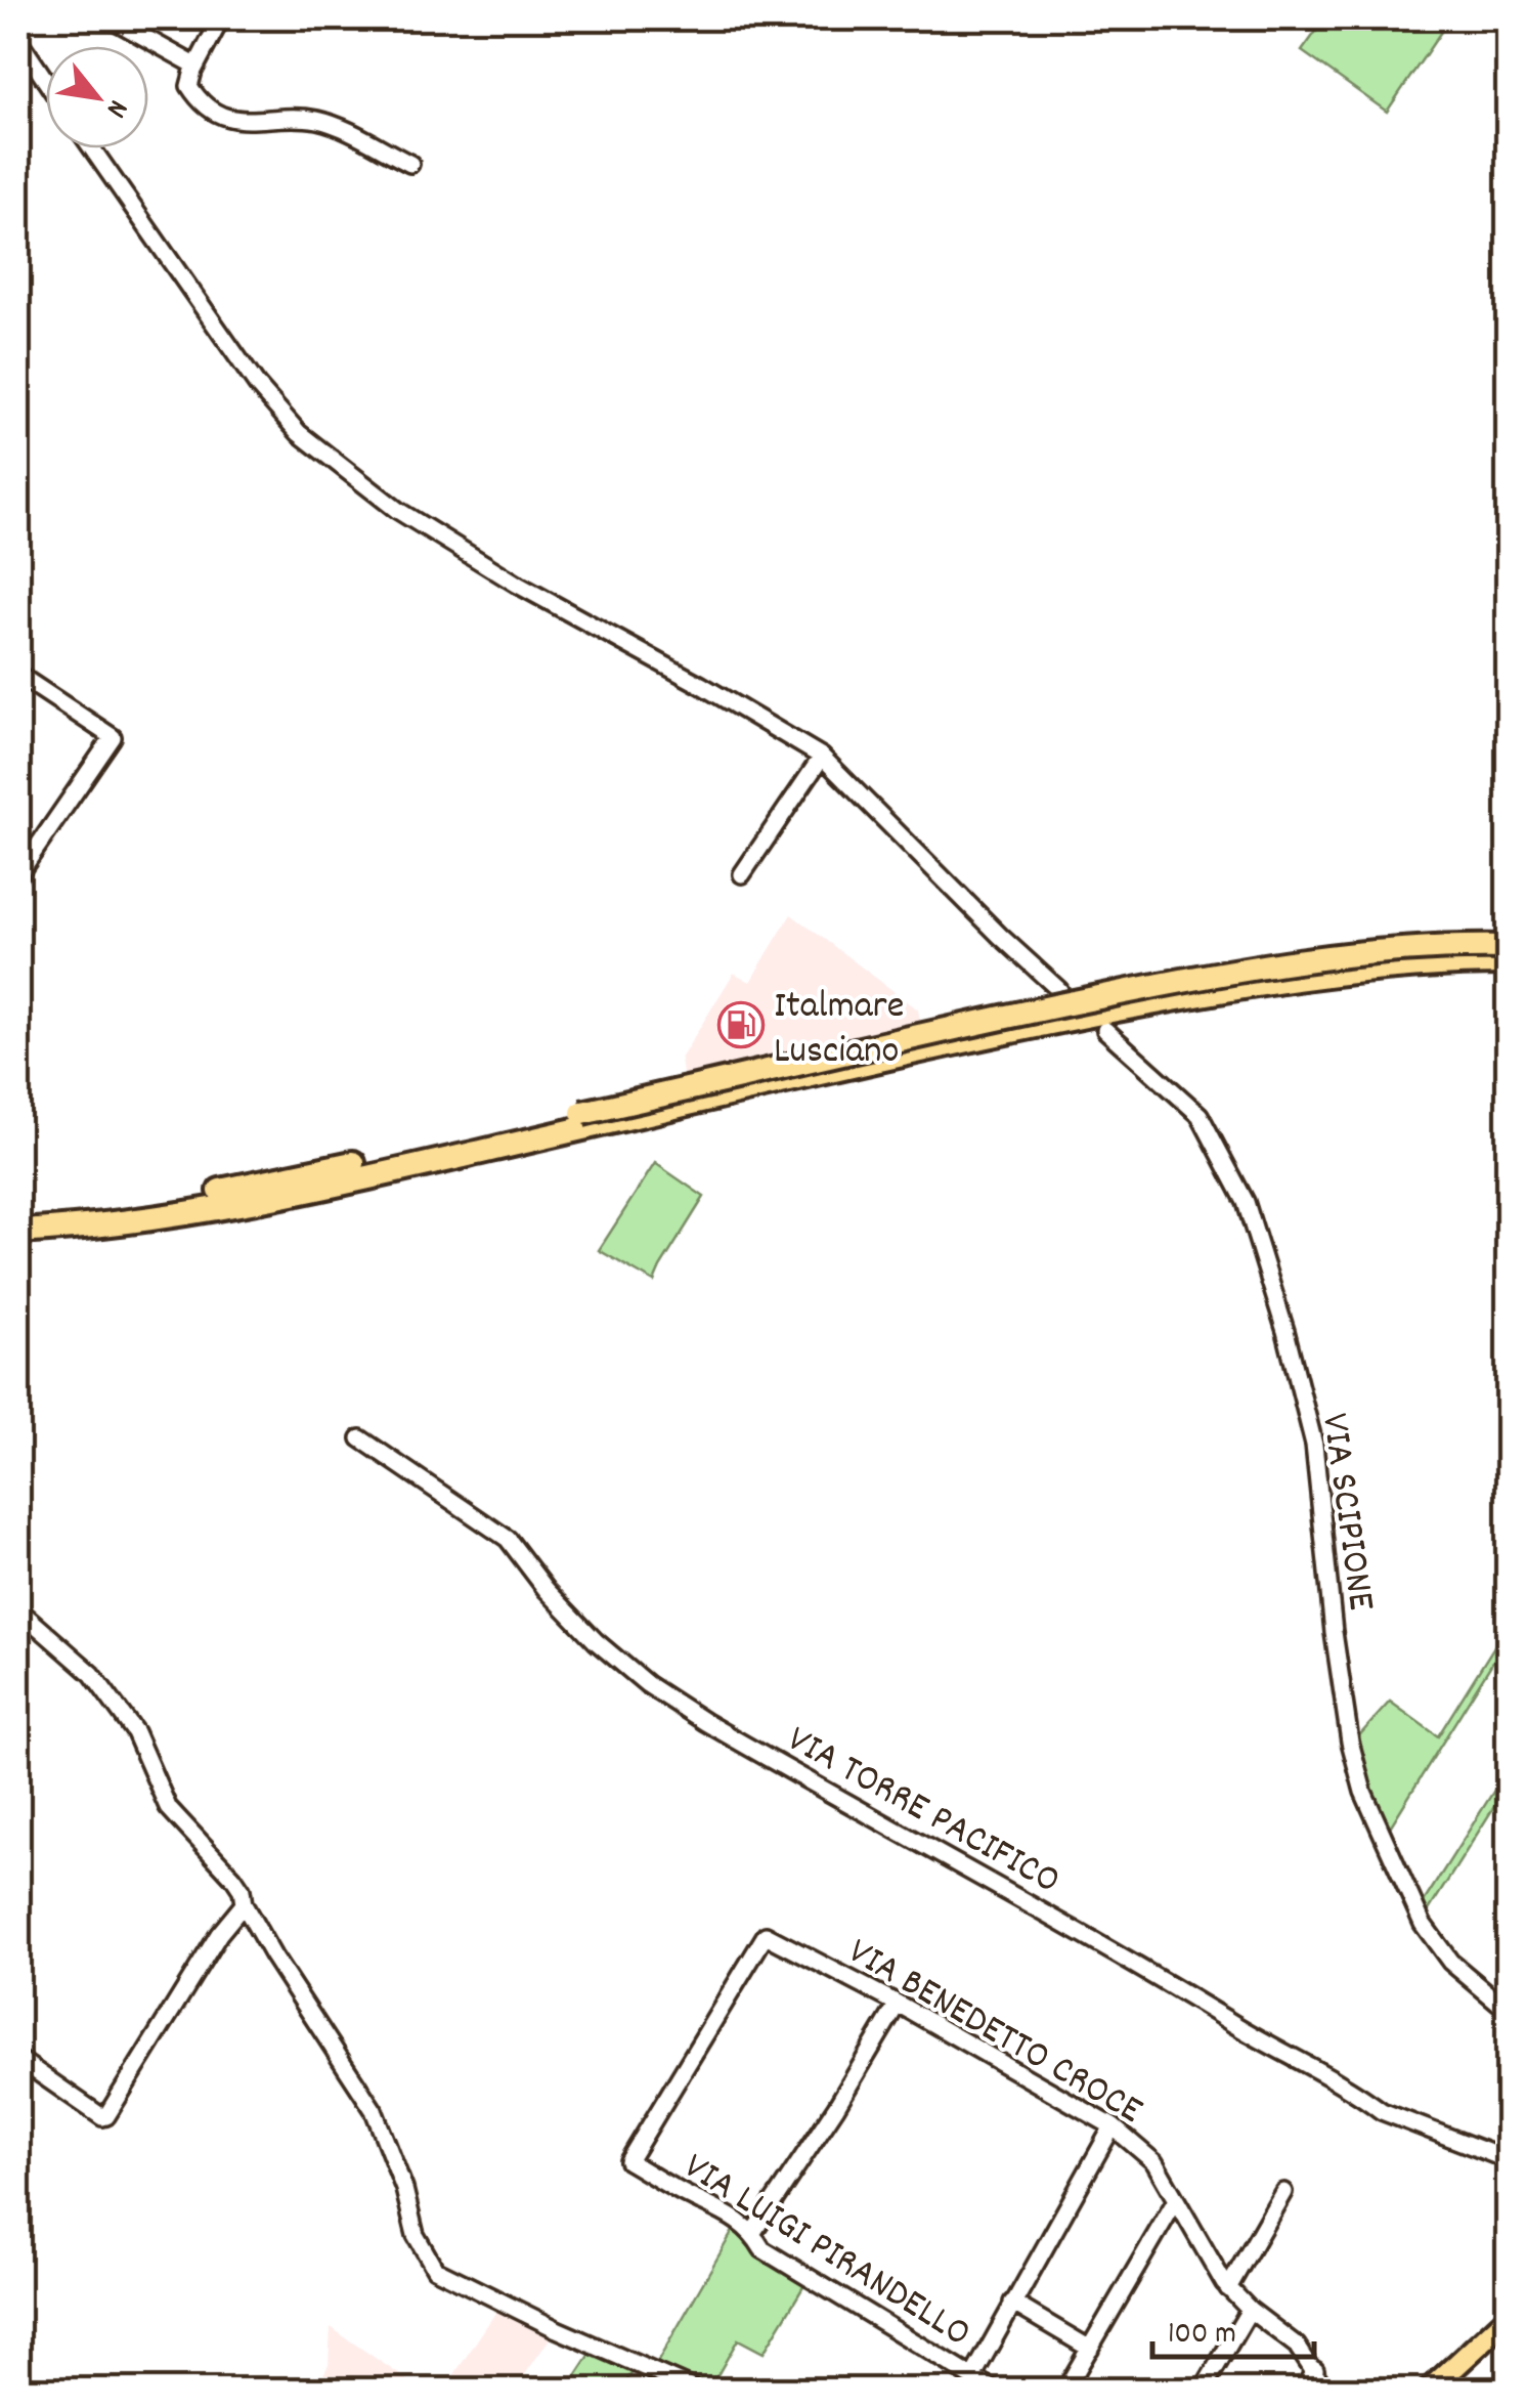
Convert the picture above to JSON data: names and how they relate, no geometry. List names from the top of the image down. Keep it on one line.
{"streets":{"street":["VIA SCIPIONE","VIA TORRE PACIFICO","VIA BENEDETTO CROCE","VIA LUIGI PIRANDELLO"]},"crossings":[["VIA BENEDETTO CROCE","VIA LUIGI PIRANDELLO"]],"places":{"fuel station":["Italmare Lusciano"]},"scale_bar":"100 m","north":"bottom right"}
